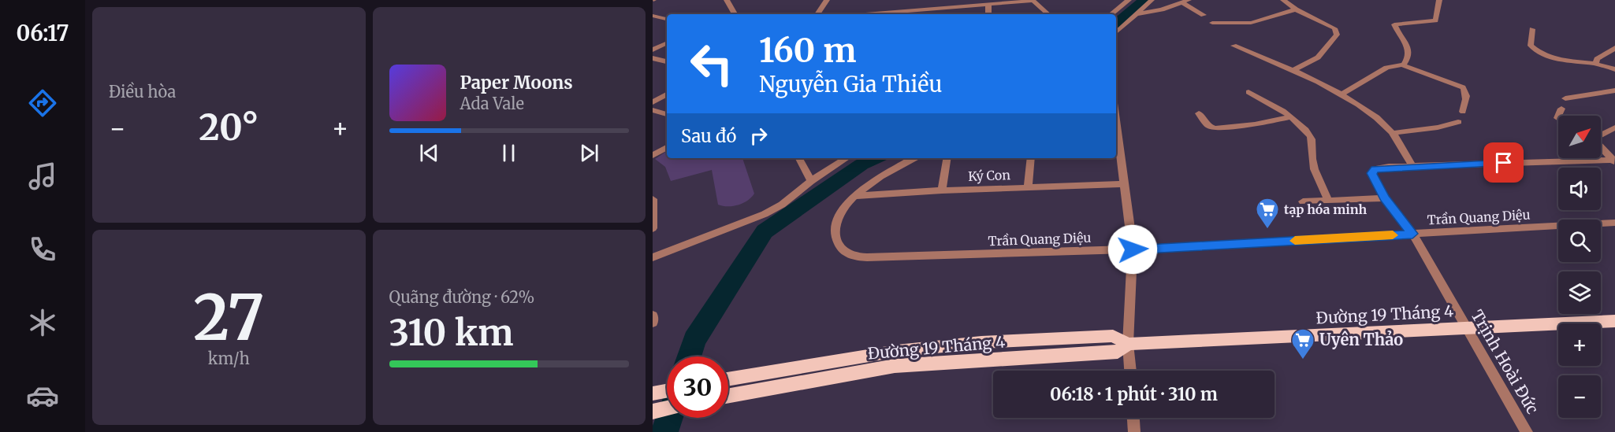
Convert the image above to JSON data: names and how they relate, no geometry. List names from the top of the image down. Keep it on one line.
{"streets":{"main road":["Đường 19 Tháng 4"],"street":["Ký Con","Trần Quang Diệu","Trịnh Hoài Đức"]},"crossings":[["Ký Con","Trần Quang Diệu"],["Trần Quang Diệu","Trịnh Hoài Đức"],["Đường 19 Tháng 4","Trịnh Hoài Đức"]],"places":{"supermarket":["tạp hóa minh","Uyên Thảo"]},"north":"top right","page":{"tabs":"06:17","tile":["Điều hòa",["27","km/h"],["Quãng đường · 62%","310 km"]],"turn":["160 m","Nguyễn Gia Thiều"],"song":["Paper Moons","Ada Vale"],"heat":["−","20°","+"],"then":"Sau đó","map_buttons":["+","−"],"limit":"30","trip":"06:18 · 1 phút · 310 m"}}
